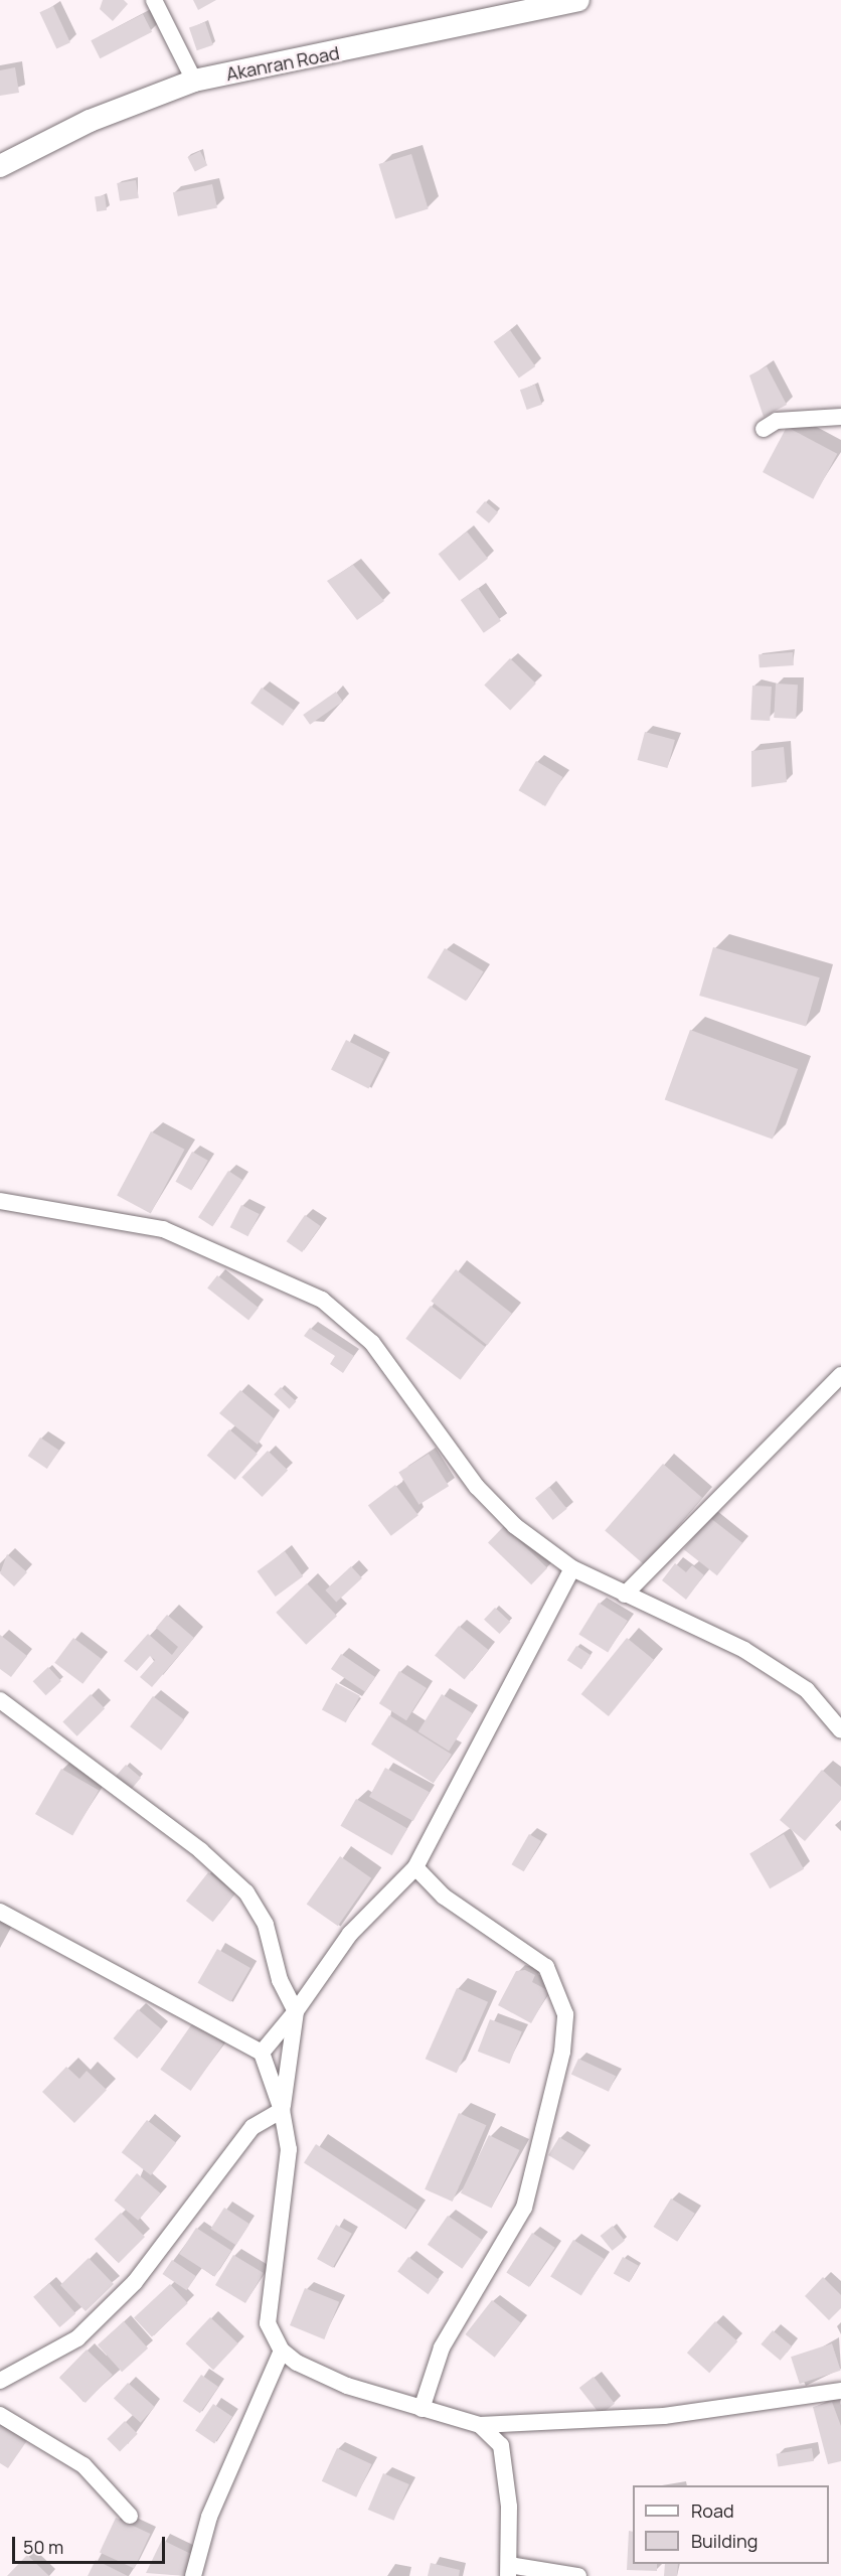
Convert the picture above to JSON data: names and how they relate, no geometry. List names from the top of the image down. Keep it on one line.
{"streets":{"main road":["Akanran Road"]},"legend":["Road","Building"],"scale_bar":"50 m"}
